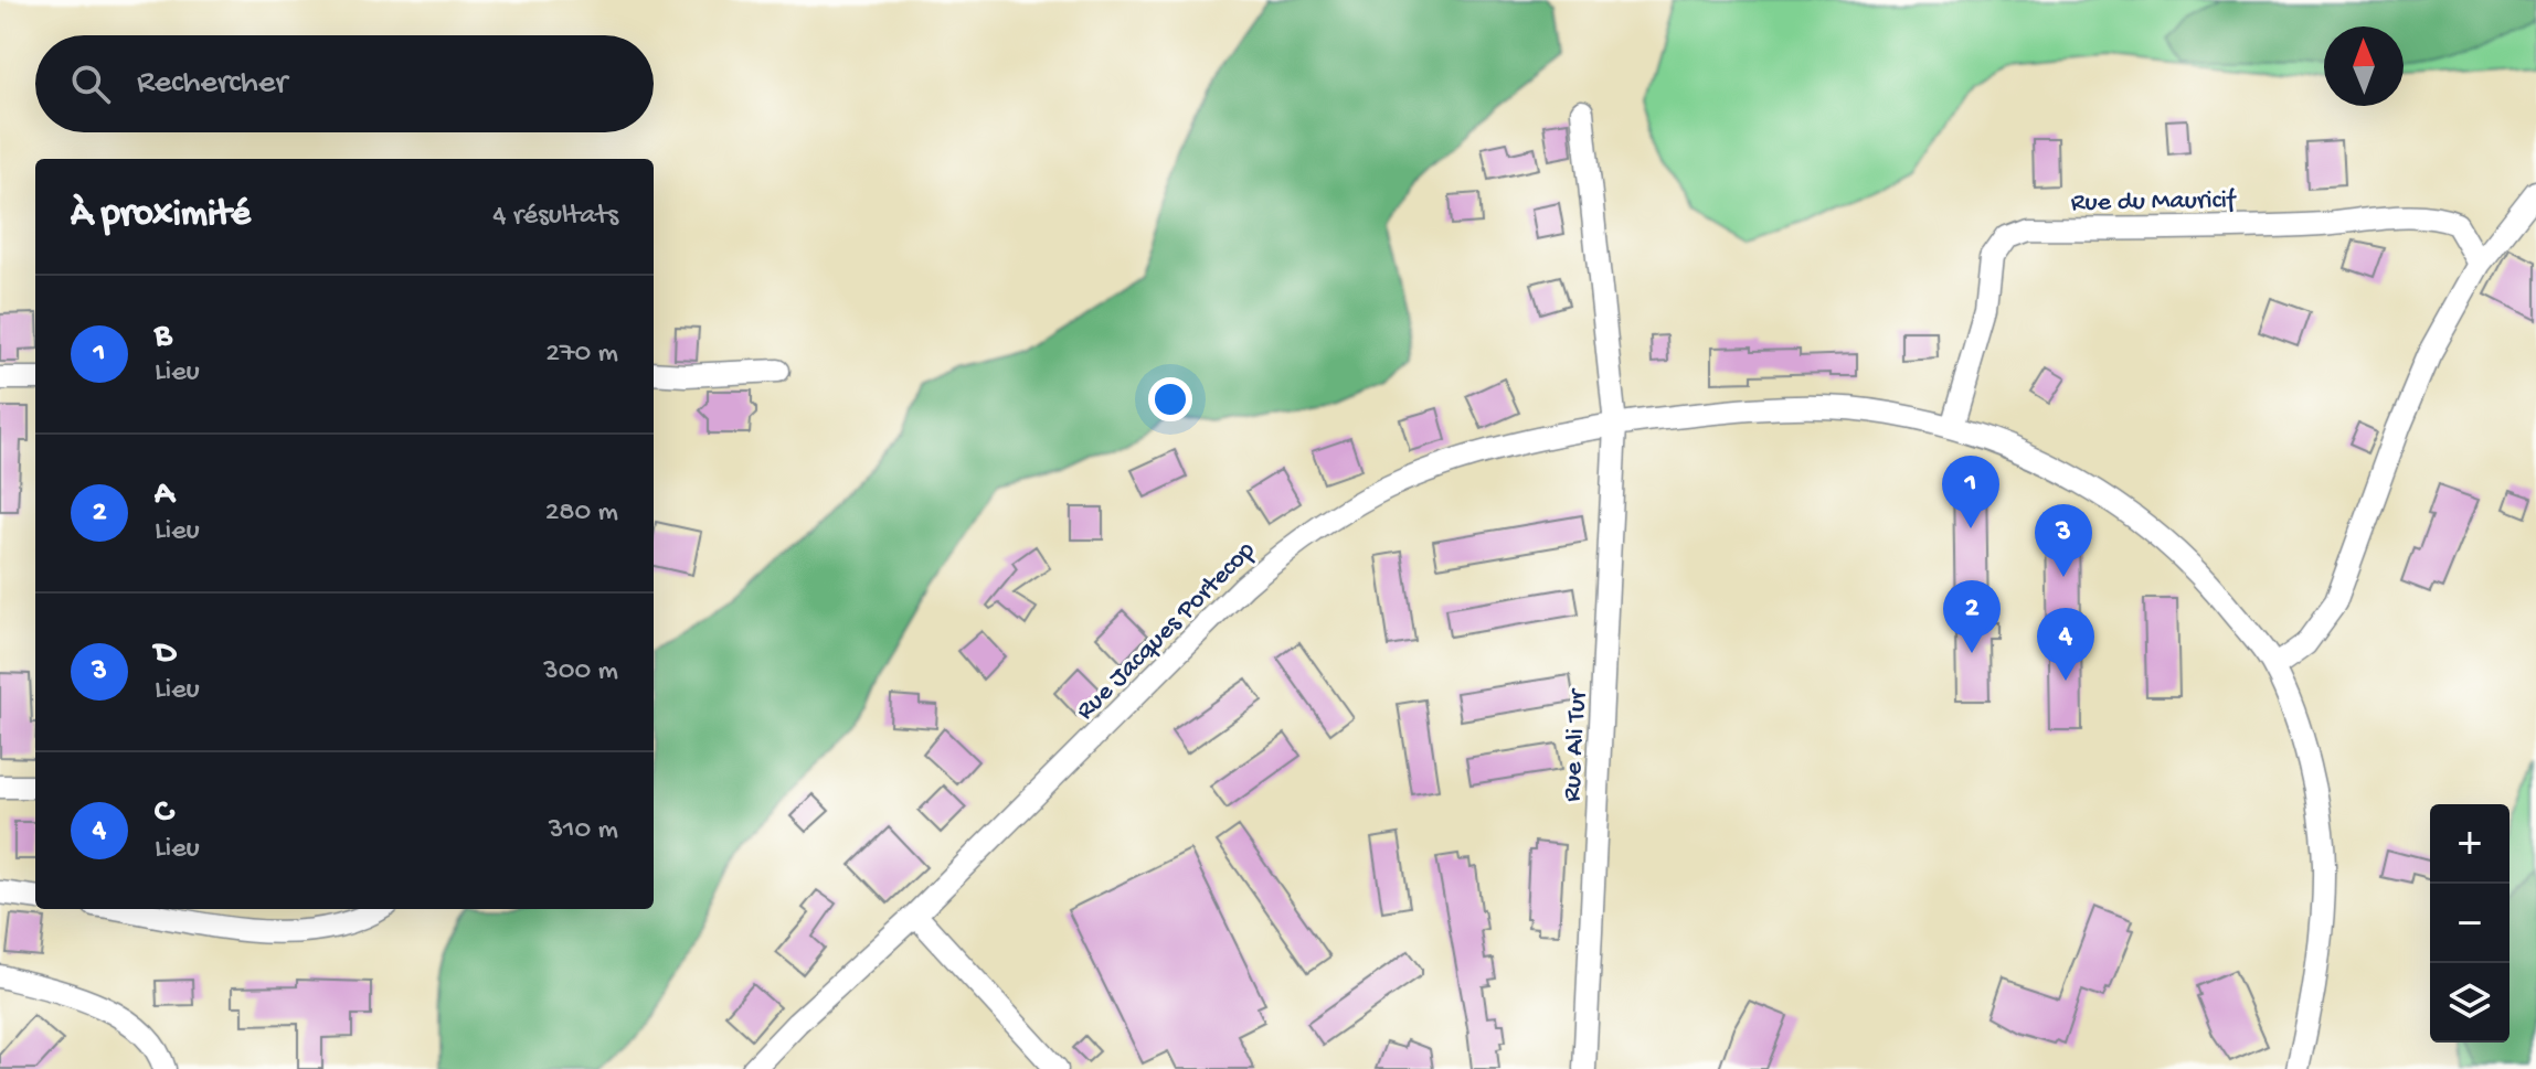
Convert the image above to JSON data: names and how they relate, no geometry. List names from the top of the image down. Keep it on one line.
{"streets":{"street":["Rue du Mauricif","Rue Jacques Portecop","Rue Ali Tur"]},"crossings":[["Rue du Mauricif","Rue Jacques Portecop"],["Rue Jacques Portecop","Rue Ali Tur"]],"north":"top","page":{"search":"Rechercher","heading":["À proximité","4 résultats"],"list":[{"mark":"1","name":"B","note":"Lieu","value":"270 m"},{"mark":"2","name":"A","note":"Lieu","value":"280 m"},{"mark":"3","name":"D","note":"Lieu","value":"300 m"},{"mark":"4","name":"C","note":"Lieu","value":"310 m"}],"pins":["1","3","2","4"],"map_buttons":["+","−"]}}
